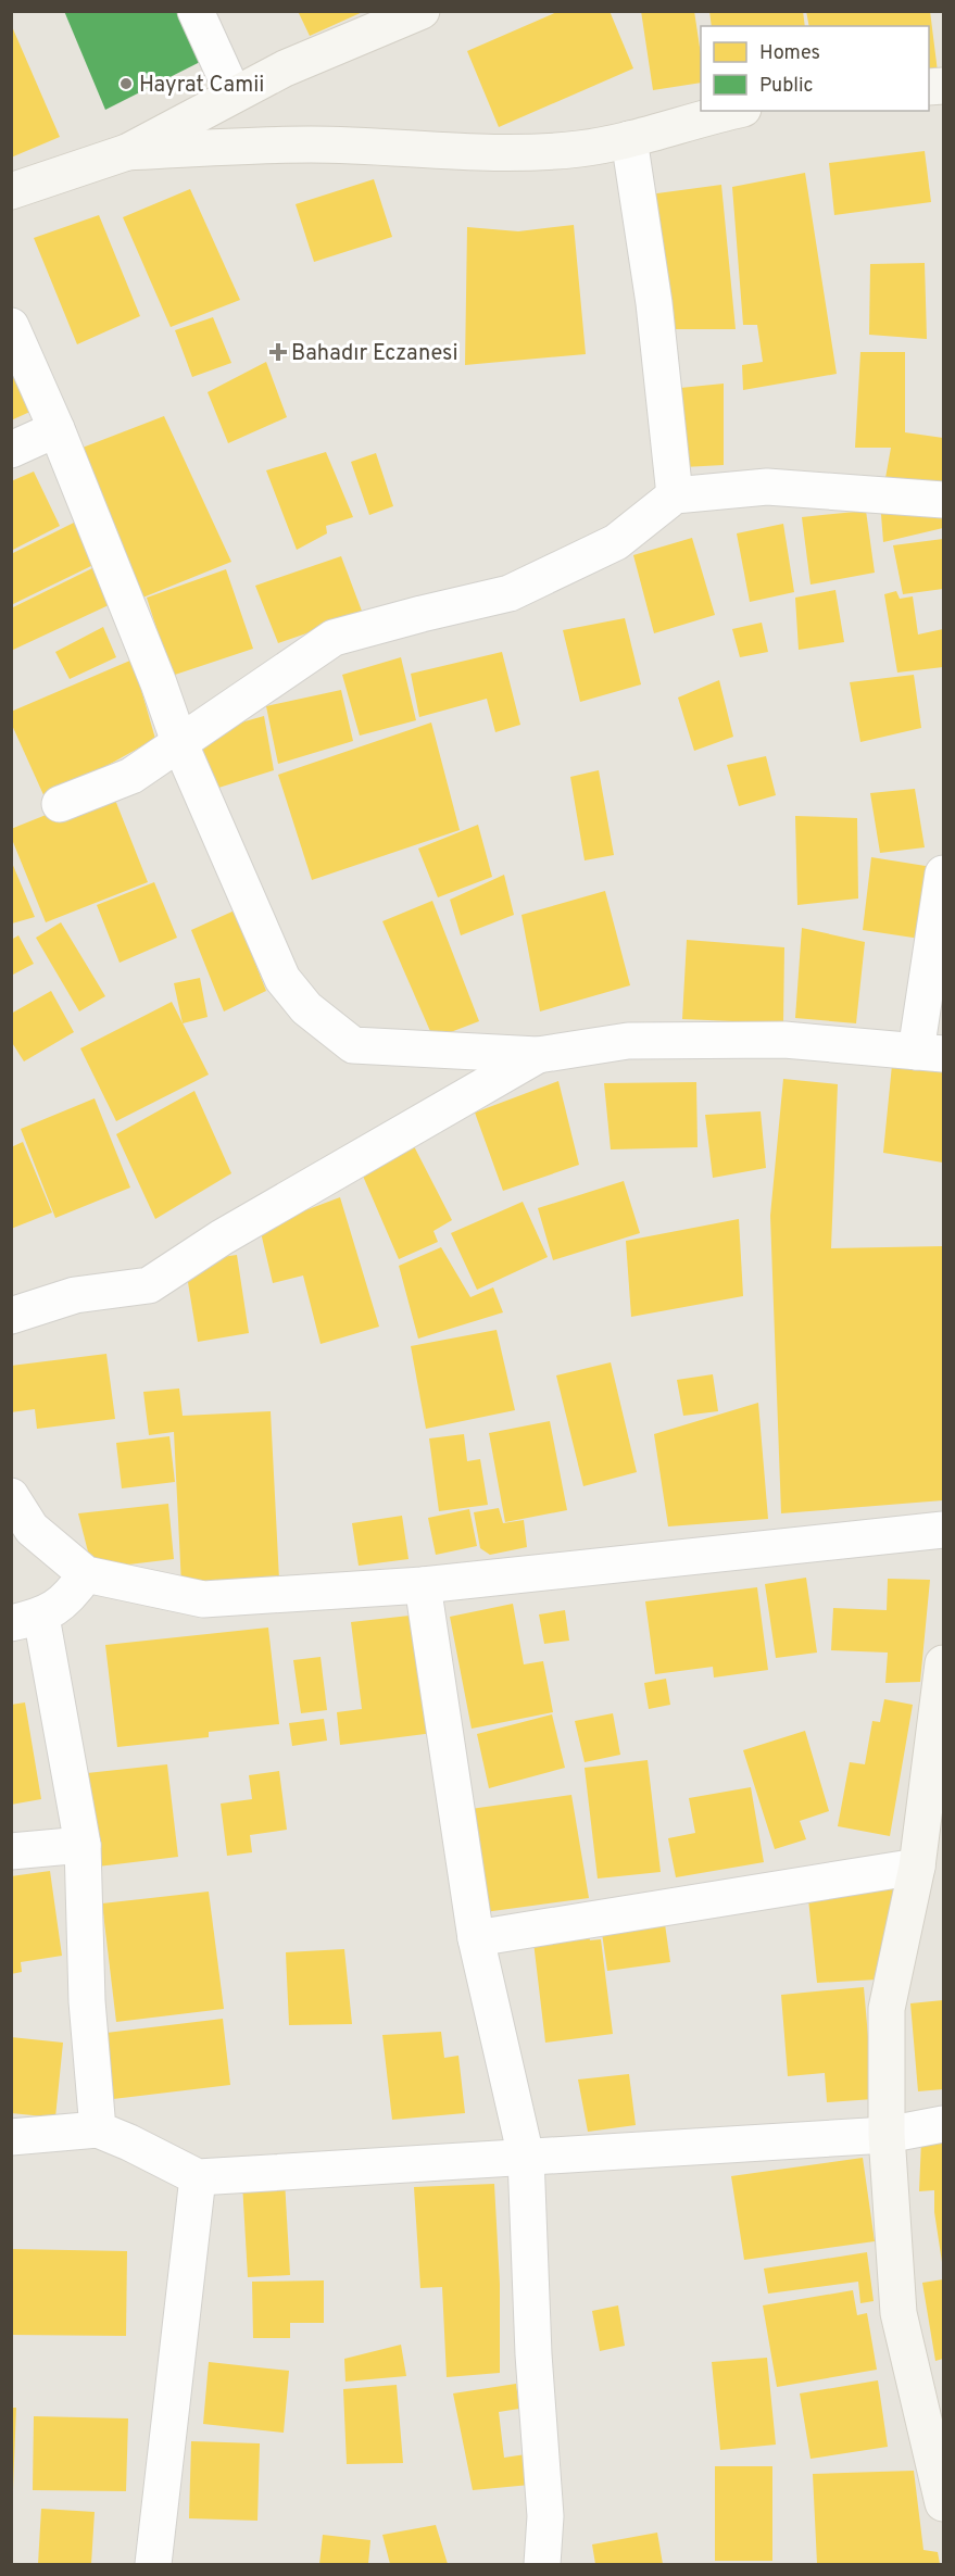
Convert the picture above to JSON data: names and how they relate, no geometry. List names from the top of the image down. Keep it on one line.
{"places":{"other":["Hayrat Camii"],"health":["Bahadır Eczanesi"]},"legend":["Homes","Public"]}
